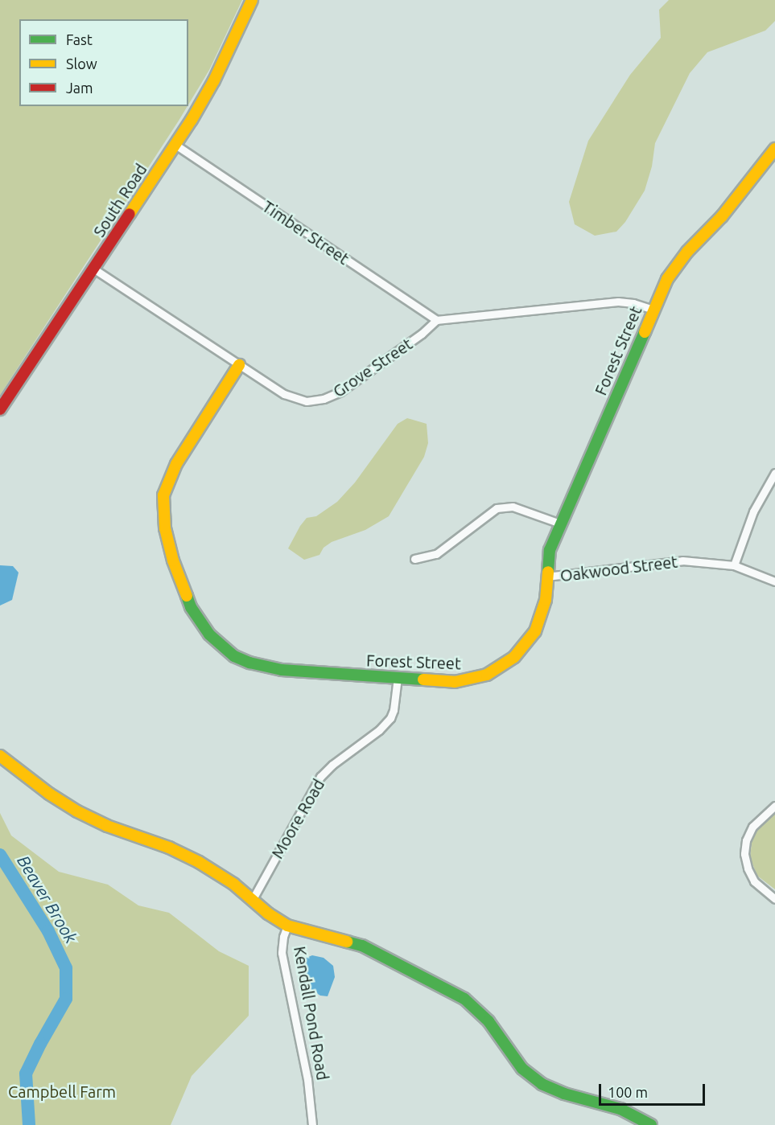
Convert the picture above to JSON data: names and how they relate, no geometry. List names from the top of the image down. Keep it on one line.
{"streets":{"street":["South Road","Timber Street","Forest Street","Grove Street","Oakwood Street","Moore Road","Kendall Pond Road"]},"crossings":[["South Road","Timber Street"],["South Road","Grove Street"],["Timber Street","Grove Street"],["Forest Street","Grove Street"],["Forest Street","Oakwood Street"],["Forest Street","Moore Road"],["Moore Road","Kendall Pond Road"]],"water":["Beaver Brook"],"parks":["Campbell Farm"],"legend":["Fast","Slow","Jam"],"scale_bar":"100 m"}
